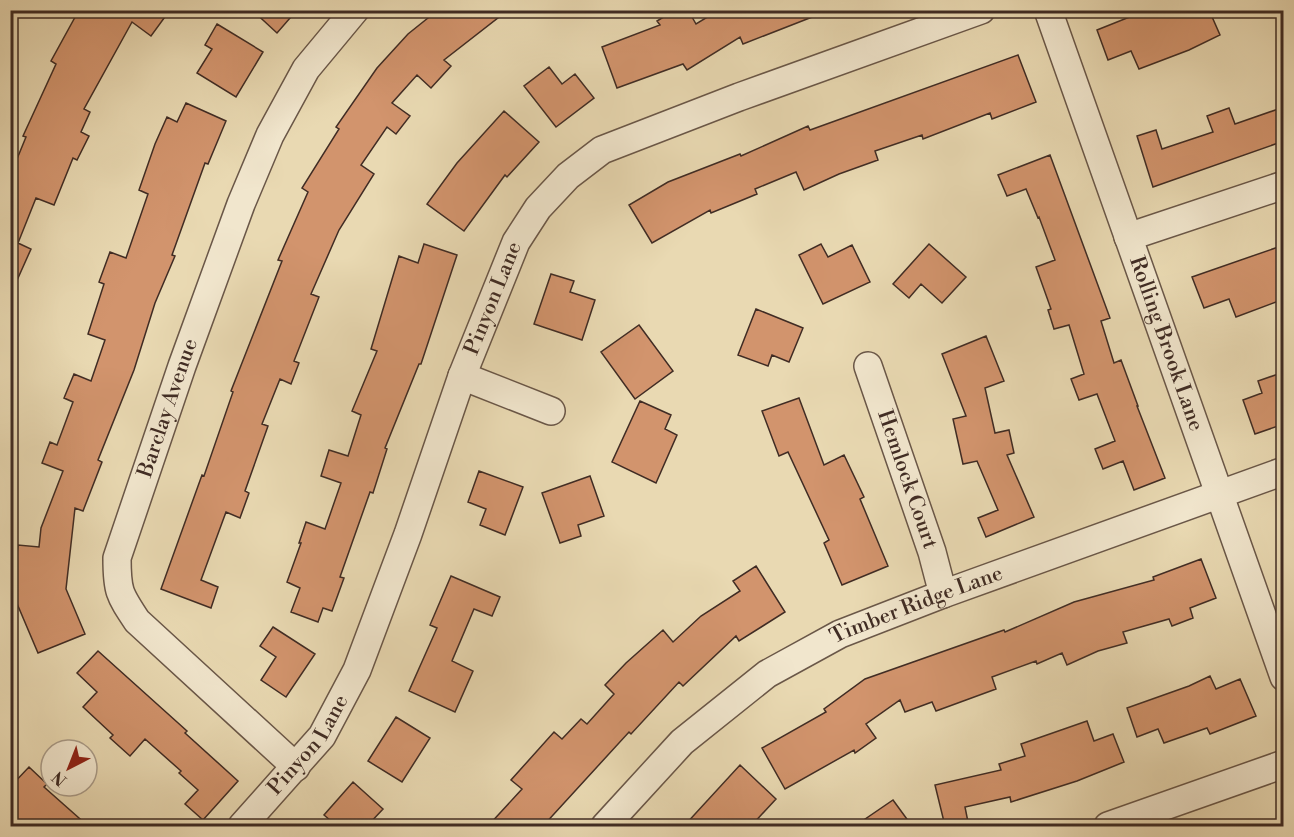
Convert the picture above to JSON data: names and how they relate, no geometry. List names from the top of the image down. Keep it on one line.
{"streets":{"street":["Pinyon Lane","Rolling Brook Lane","Barclay Avenue","Hemlock Court","Timber Ridge Lane"]},"crossings":[["Pinyon Lane","Barclay Avenue"],["Rolling Brook Lane","Timber Ridge Lane"],["Hemlock Court","Timber Ridge Lane"]],"north":"bottom left"}
